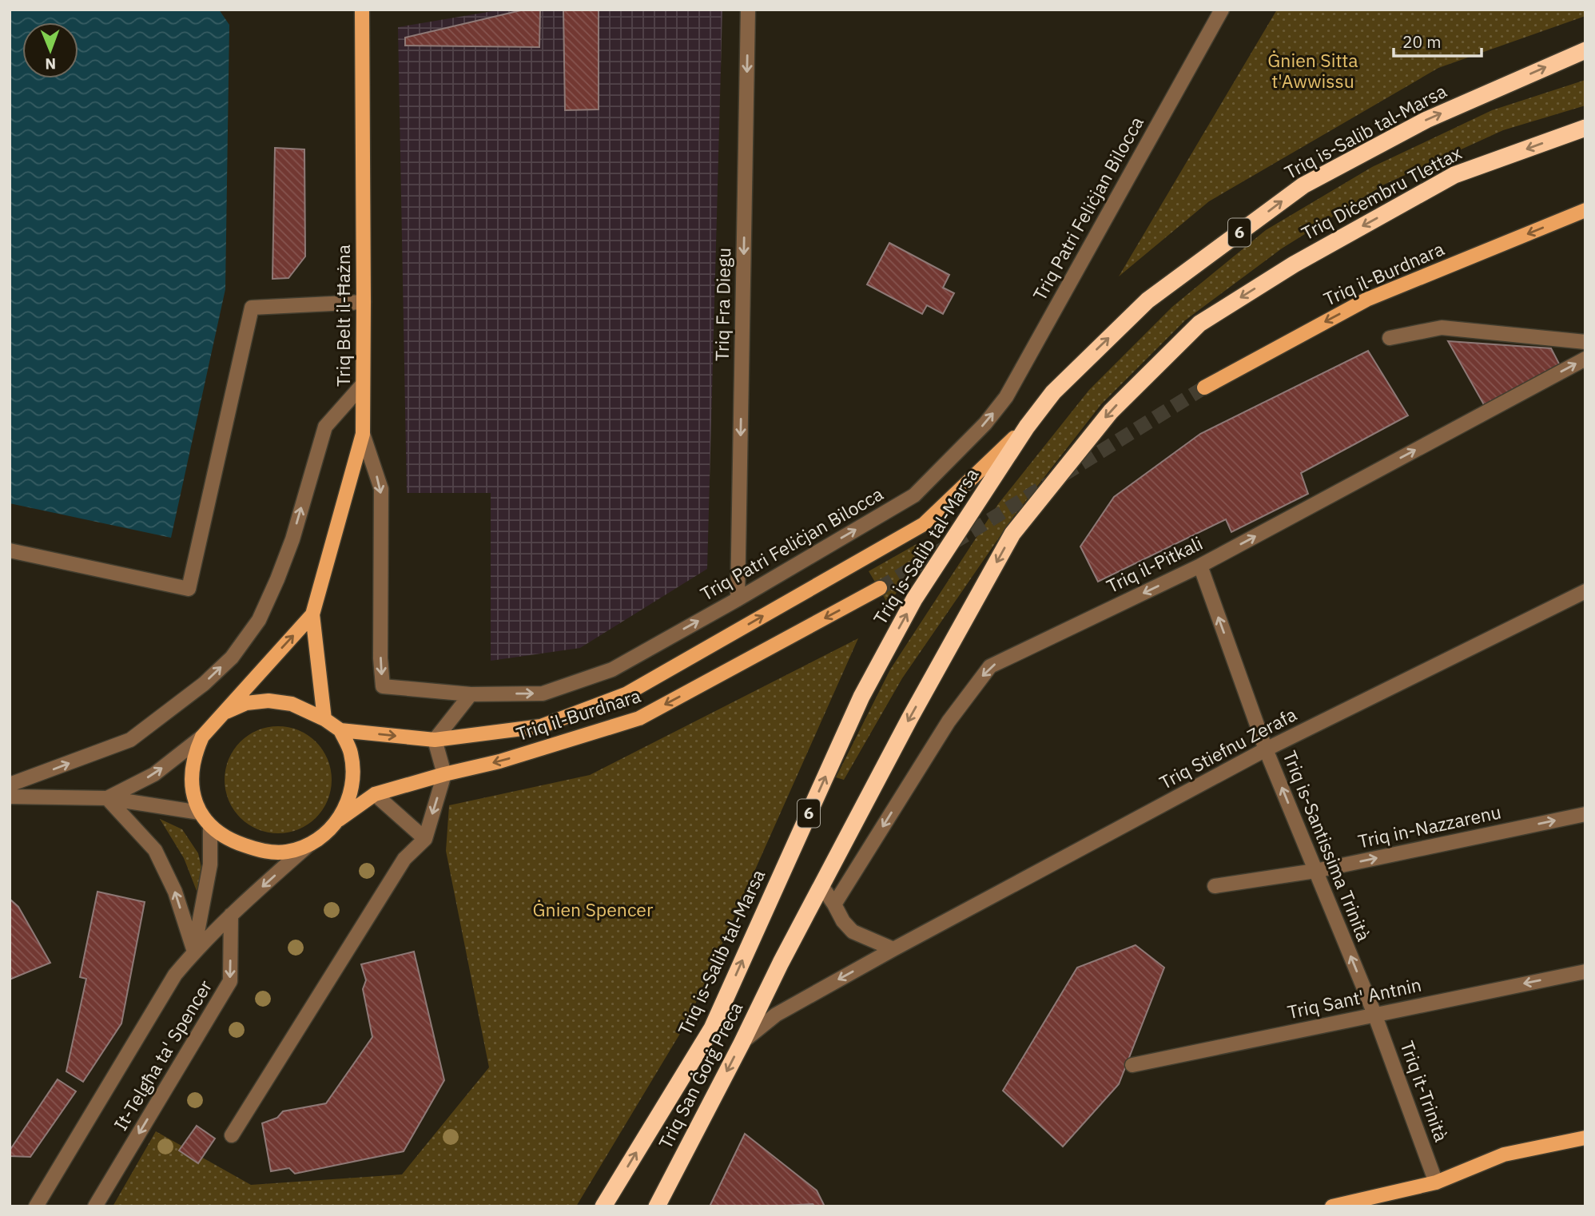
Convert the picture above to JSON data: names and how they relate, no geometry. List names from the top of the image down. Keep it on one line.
{"streets":{"highway":["Triq is-Salib tal-Marsa","Triq Diċembru Tlettax","6","Triq San Ġorġ Preca"],"main road":["Triq il-Burdnara","Triq Belt il-Ħażna"],"street":["Triq Patri Feliċjan Bilocca","Triq Fra Diegu","Triq il-Pitkali","Triq Stiefnu Zerafa","Triq in-Nazzarenu","Triq is-Santissima Trinità","Triq Sant' Antnin","It-Telgħa ta' Spencer","Triq it-Trinità"]},"crossings":[["Triq Diċembru Tlettax","Triq San Ġorġ Preca"],["Triq Patri Feliċjan Bilocca","Triq Fra Diegu"],["Triq Patri Feliċjan Bilocca","Triq Belt il-Ħażna"],["Triq il-Burdnara","It-Telgħa ta' Spencer"],["Triq il-Pitkali","Triq is-Santissima Trinità"],["Triq Stiefnu Zerafa","Triq is-Santissima Trinità"],["Triq Stiefnu Zerafa","Triq San Ġorġ Preca"],["Triq in-Nazzarenu","Triq is-Santissima Trinità"],["Triq is-Santissima Trinità","Triq Sant' Antnin"],["Triq is-Santissima Trinità","Triq it-Trinità"],["Triq Sant' Antnin","Triq it-Trinità"]],"one_way":["Triq is-Salib tal-Marsa","Triq Diċembru Tlettax","Triq Fra Diegu","Triq in-Nazzarenu","Triq is-Santissima Trinità","Triq Sant' Antnin","Triq San Ġorġ Preca"],"parks":["Ġnien Sitta t'Awwissu","Ġnien Spencer"],"scale_bar":"20 m","north":"bottom"}
